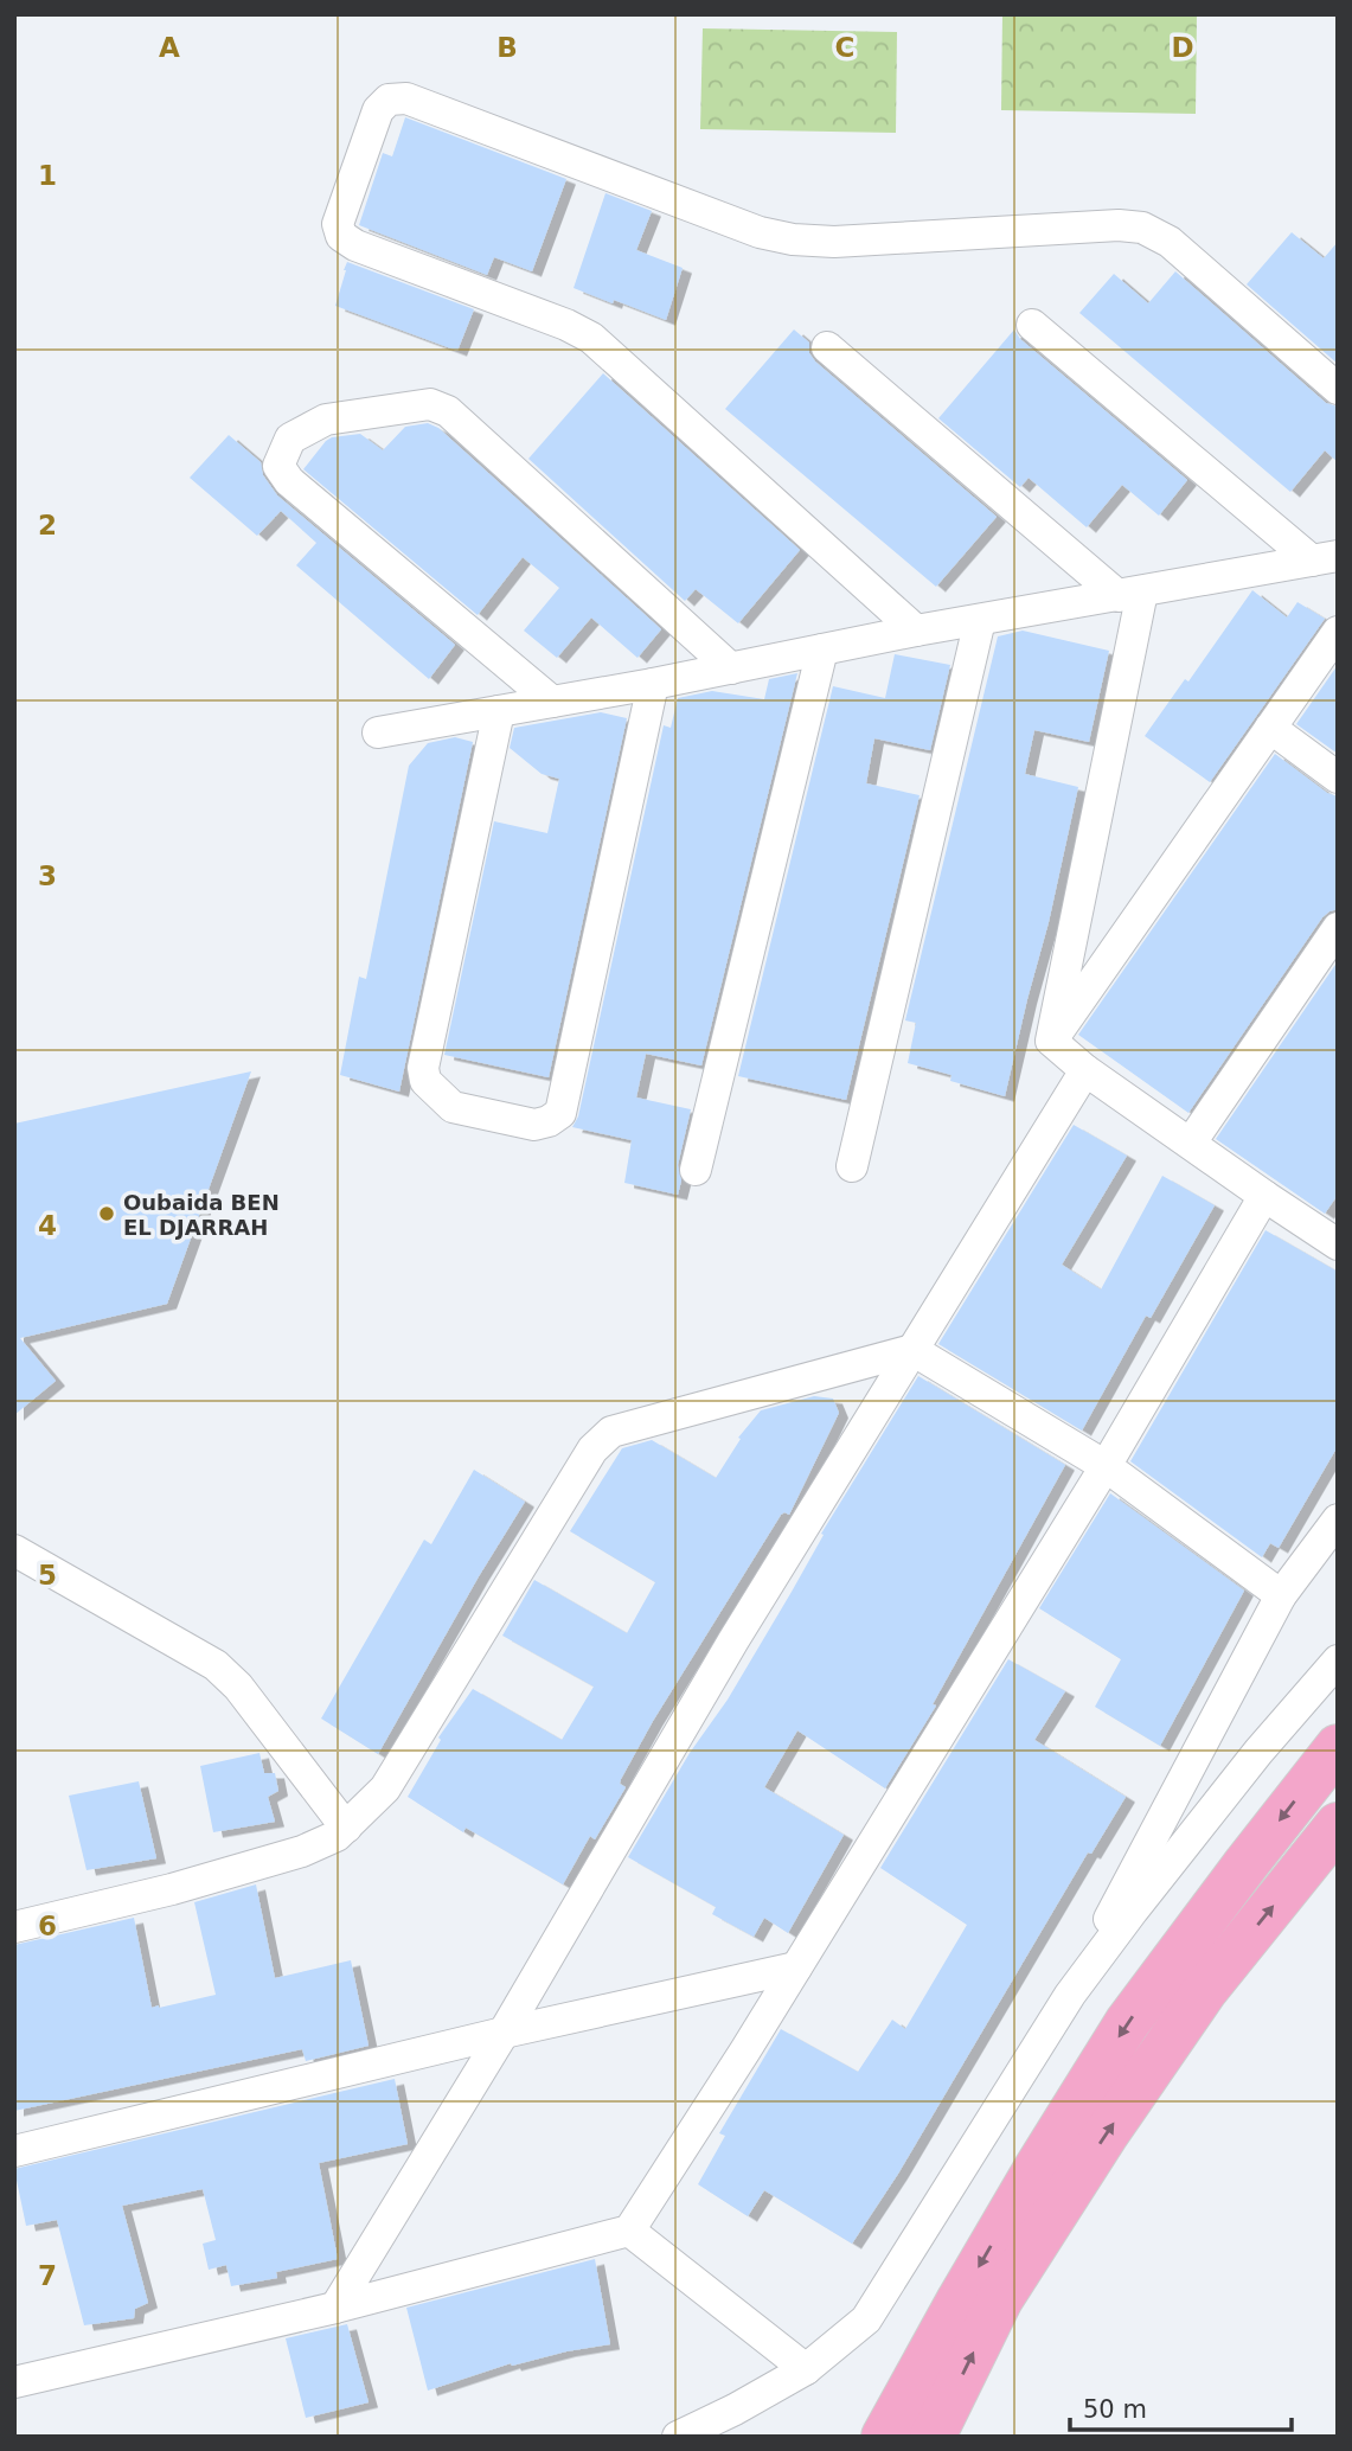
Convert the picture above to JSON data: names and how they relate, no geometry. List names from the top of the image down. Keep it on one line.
{"places":["Oubaida BEN EL DJARRAH"],"scale_bar":"50 m","grid":{"columns":["A","B","C","D"],"rows":["1","2","3","4","5","6","7"]}}
